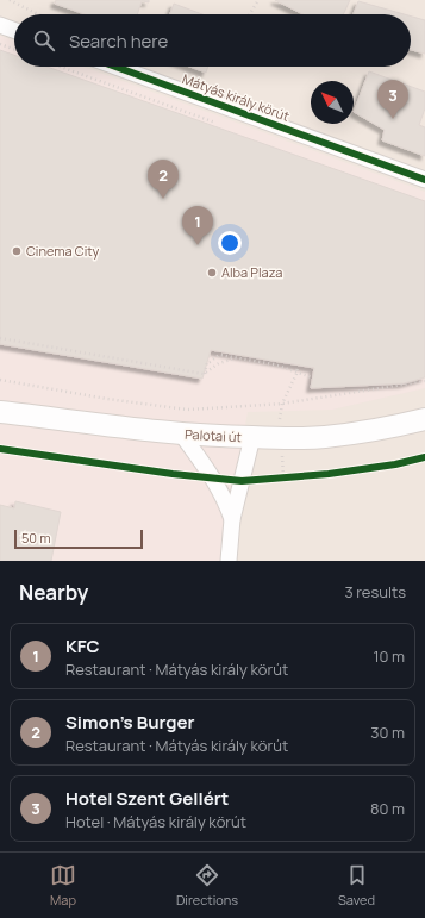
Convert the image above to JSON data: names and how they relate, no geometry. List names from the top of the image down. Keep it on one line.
{"streets":{"main road":["Palotai út"],"street":["Mátyás király körút"]},"places":["Cinema City","Alba Plaza"],"scale_bar":"50 m","north":"top left","page":{"search":"Search here","pins":["3","2","1"],"scale":"50 m","heading":["Nearby","3 results"],"list":[{"mark":"1","name":"KFC","note":"Restaurant · Mátyás király körút","value":"10 m"},{"mark":"2","name":"Simon's Burger","note":"Restaurant · Mátyás király körút","value":"30 m"},{"mark":"3","name":"Hotel Szent Gellért","note":"Hotel · Mátyás király körút","value":"80 m"}],"nav":["Map","Directions","Saved"]}}
